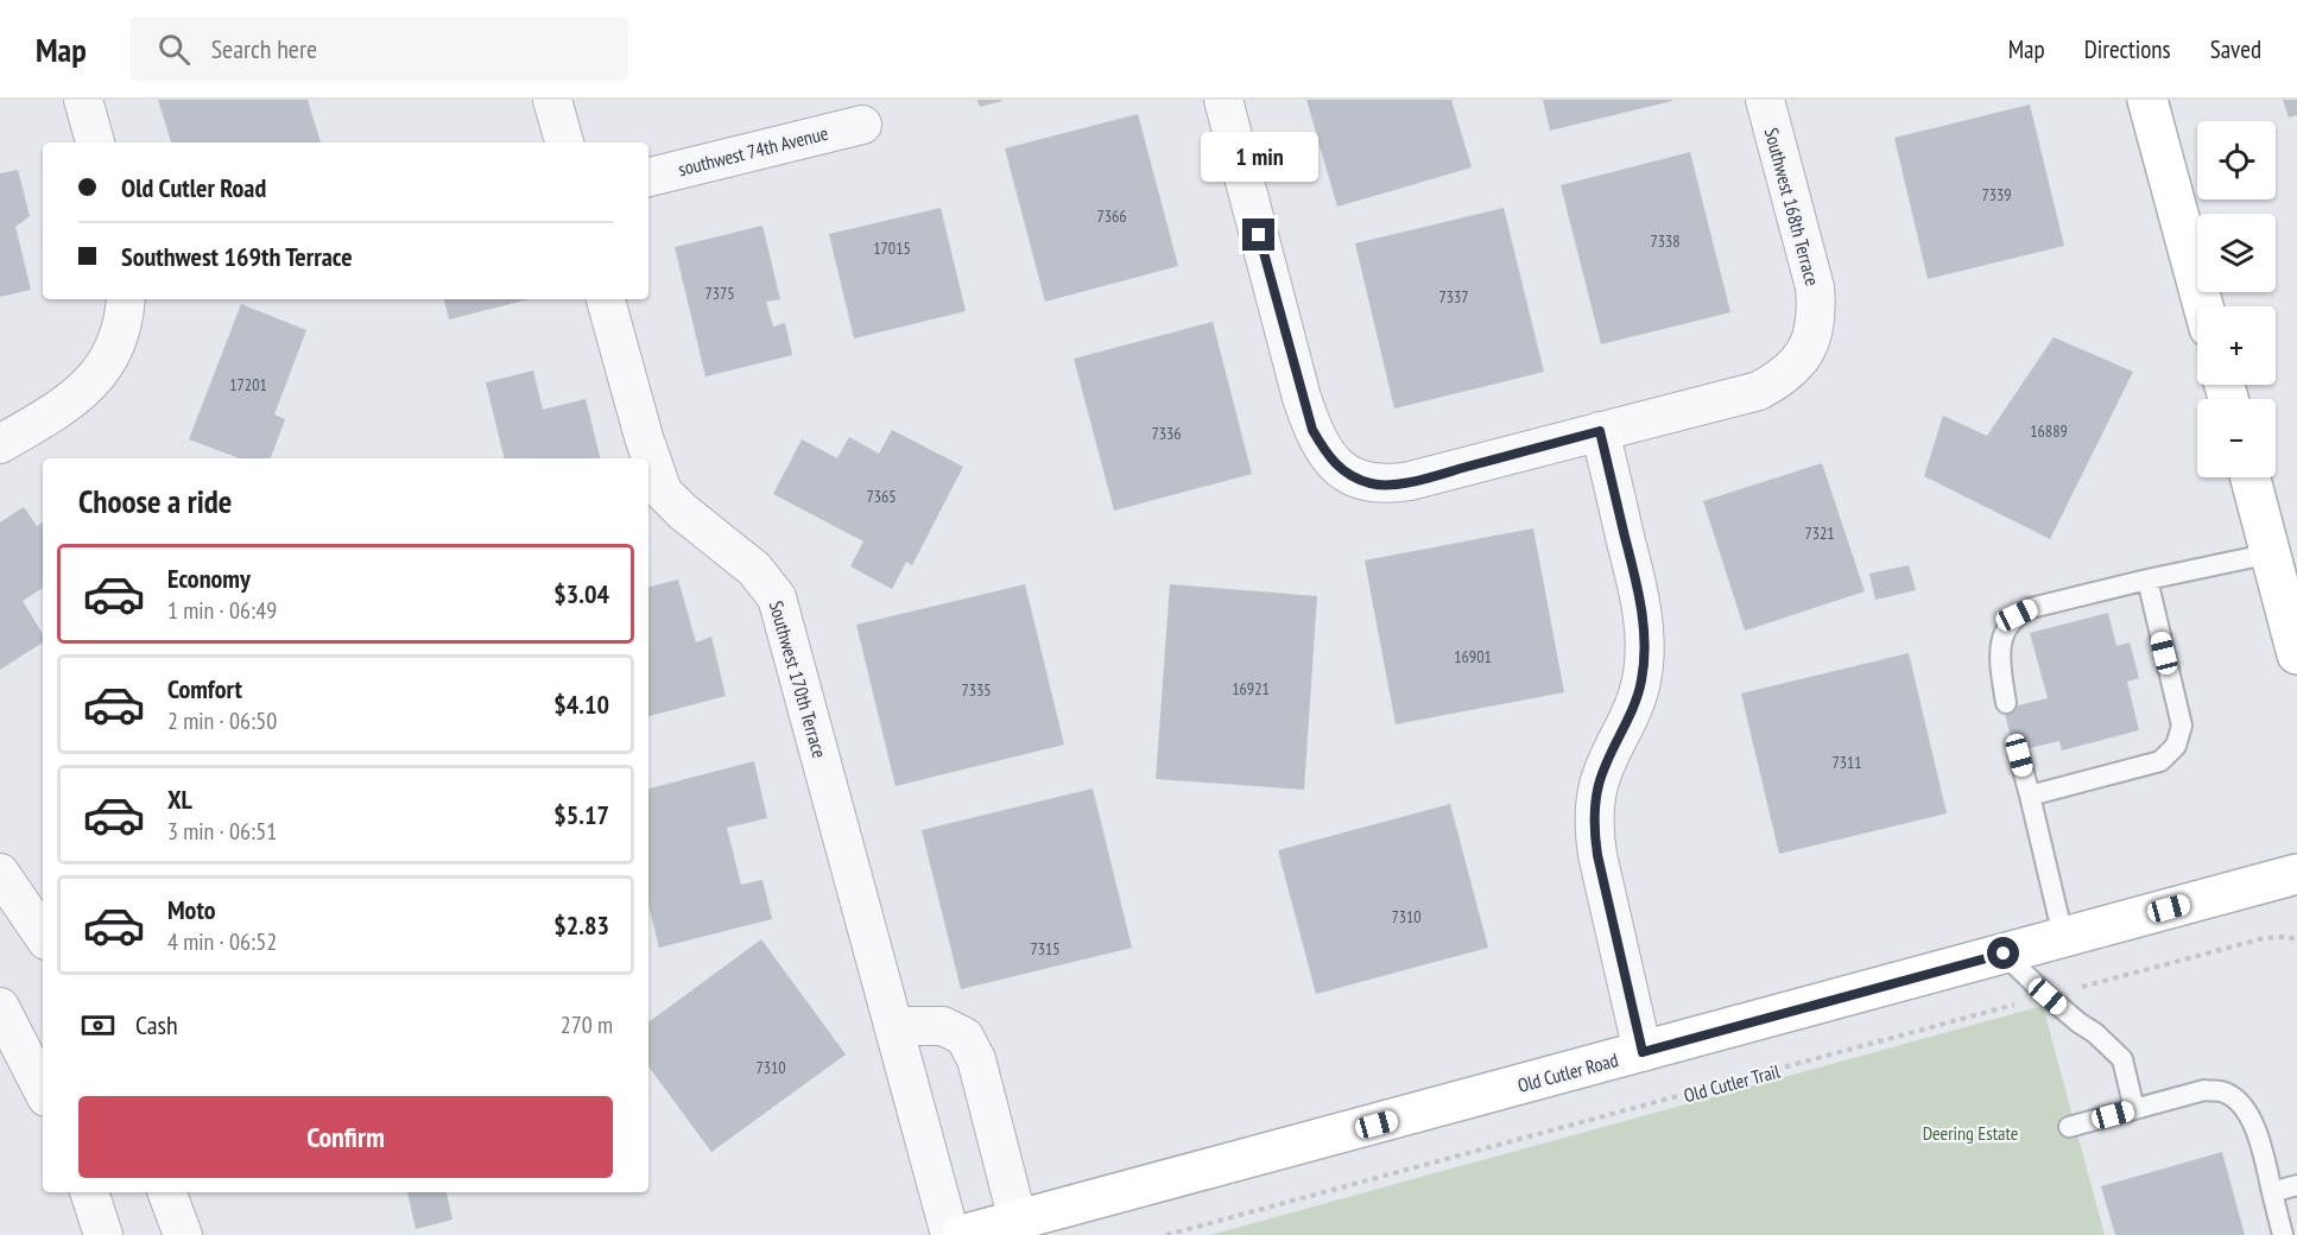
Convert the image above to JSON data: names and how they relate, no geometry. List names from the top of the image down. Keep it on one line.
{"streets":{"main road":["Old Cutler Road"],"street":["southwest 74th Avenue","Southwest 168th Terrace","Southwest 170th Terrace"],"path":["Old Cutler Trail"]},"parks":["Deering Estate"],"house_numbers":["7339","7366","7338","17015","7375","7337","17201","16889","7336","7365","7321","16901","16921","7335","7311","7310","7315","7310"],"page":{"header":"Map","search":"Search here","nav":["Map","Directions","Saved"],"map_buttons":["+","−"],"bubble":"1 min","banner":["Old Cutler Road","Southwest 169th Terrace"],"heading":"Choose a ride","list":[{"name":"Economy","note":"1 min · 06:49","value":"$3.04"},{"name":"Comfort","note":"2 min · 06:50","value":"$4.10"},{"name":"XL","note":"3 min · 06:51","value":"$5.17"},{"name":"Moto","note":"4 min · 06:52","value":"$2.83"}],"pay":["Cash","270 m"],"buttons":"Confirm"}}
